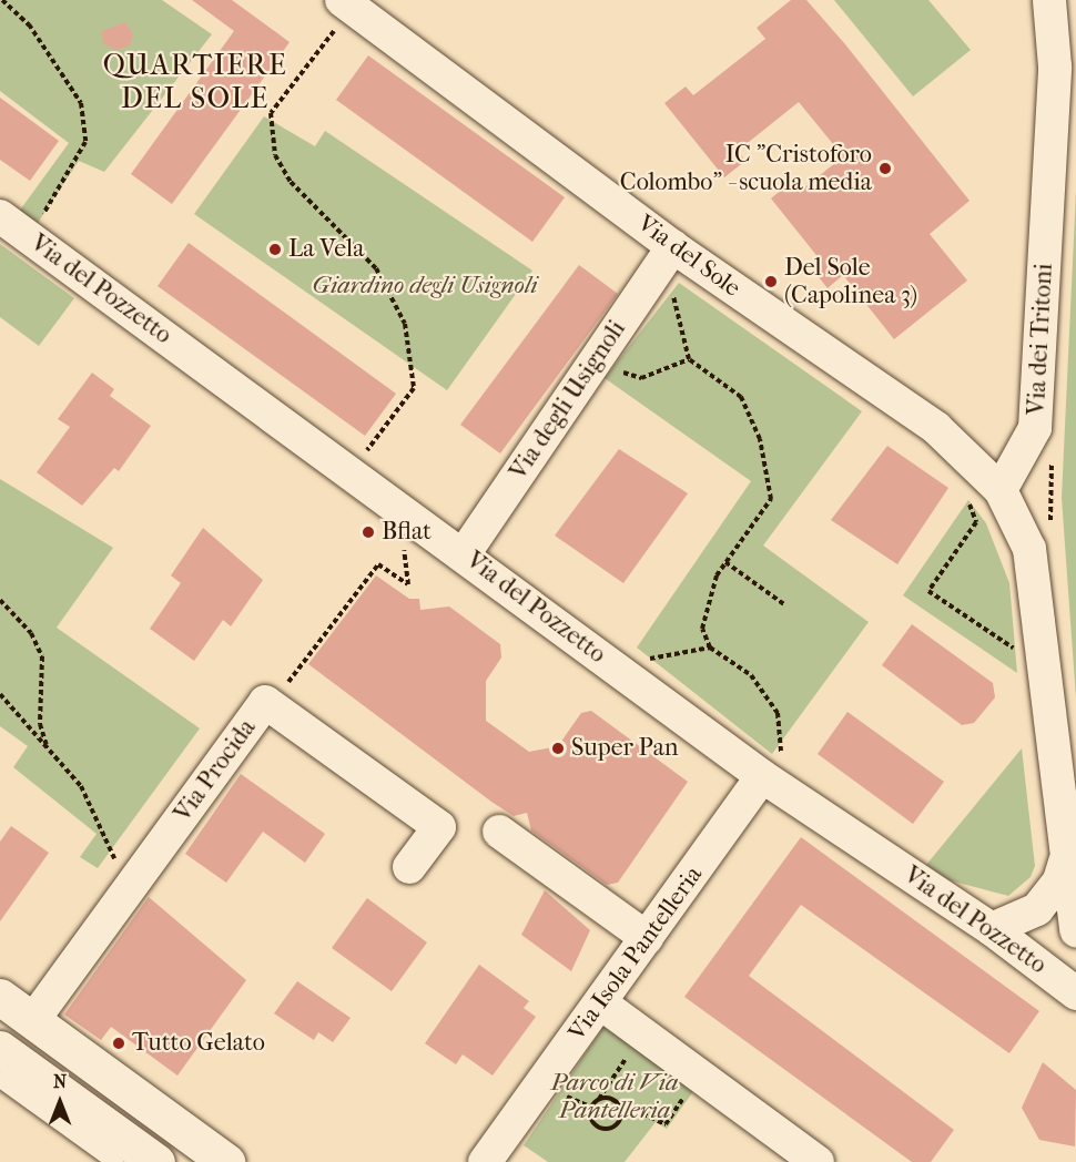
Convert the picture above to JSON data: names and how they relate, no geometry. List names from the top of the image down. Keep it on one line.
{"streets":{"street":["Via del Sole","Via del Pozzetto","Via dei Tritoni","Via degli Usignoli","Via Procida","Via Isola Pantelleria"]},"crossings":[["Via del Sole","Via dei Tritoni"],["Via del Sole","Via degli Usignoli"],["Via del Pozzetto","Via degli Usignoli"],["Via del Pozzetto","Via Isola Pantelleria"]],"districts":["QUARTIERE DEL SOLE"],"parks":["Giardino degli Usignoli","Parco di Via Pantelleria"],"places":["IC \"Cristoforo Colombo\" - scuola media","La Vela","Del Sole (Capolinea 3)","Bflat","Super Pan","Tutto Gelato"],"north":"top"}
